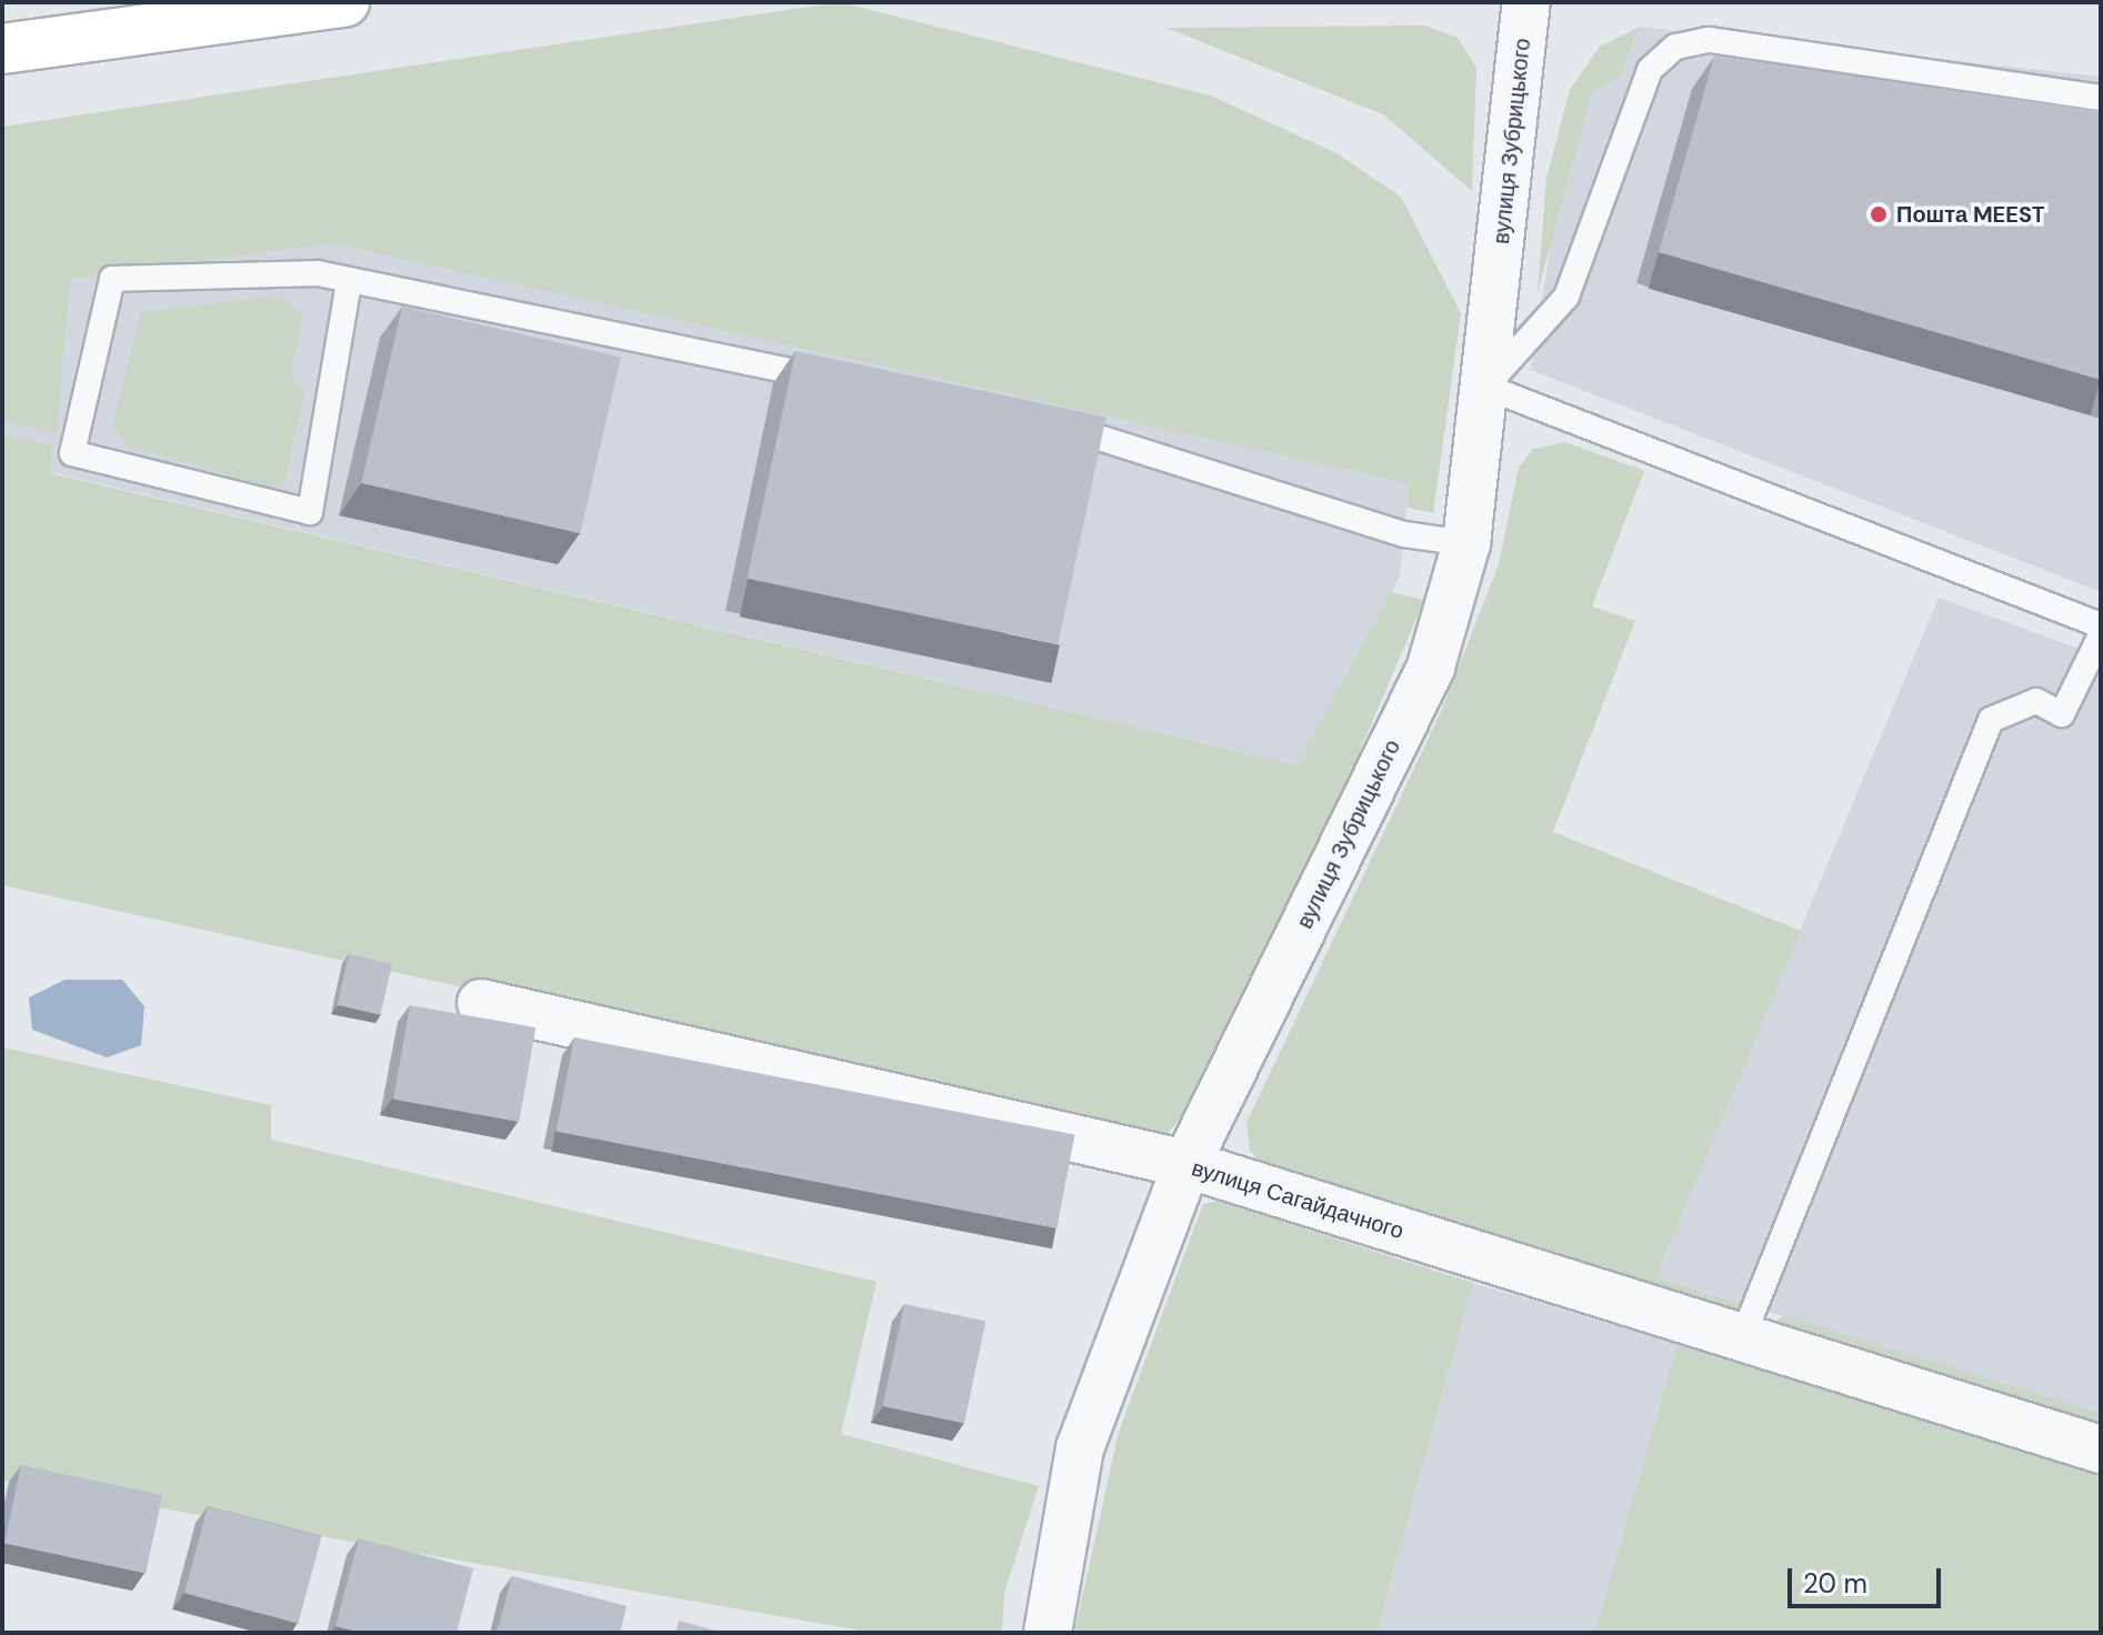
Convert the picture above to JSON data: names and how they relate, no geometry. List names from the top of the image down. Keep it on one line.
{"streets":{"street":["вулиця Зубрицького","вулиця Сагайдачного"]},"crossings":[["вулиця Зубрицького","вулиця Сагайдачного"]],"places":["Пошта MEEST"],"scale_bar":"20 m"}
